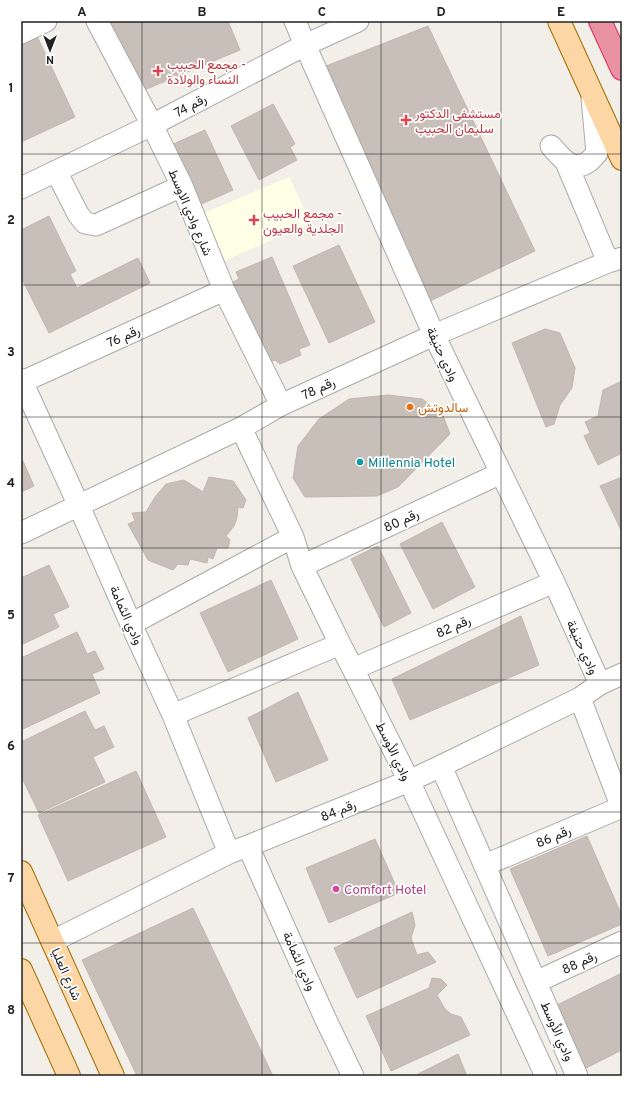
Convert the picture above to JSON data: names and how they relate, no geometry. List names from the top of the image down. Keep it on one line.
{"streets":{"main road":["شارع العليا"],"street":["رقم 74","شارع وادي الاوسط","رقم 76","وادي حنيفة","رقم 78","رقم 80","وادي الثمامة","رقم 82","وادي الأوسط","رقم 84","رقم 86","رقم 88"]},"crossings":[["رقم 74","شارع وادي الاوسط"],["رقم 74","وادي حنيفة"],["شارع وادي الاوسط","رقم 76"],["شارع وادي الاوسط","رقم 78"],["رقم 76","وادي الثمامة"],["وادي حنيفة","رقم 78"],["وادي حنيفة","رقم 80"],["وادي حنيفة","رقم 82"],["وادي حنيفة","رقم 84"],["رقم 78","وادي الثمامة"],["رقم 78","وادي الأوسط"],["رقم 80","وادي الأوسط"],["وادي الثمامة","رقم 84"],["رقم 82","وادي الأوسط"],["وادي الأوسط","رقم 84"],["وادي الأوسط","رقم 86"],["وادي الأوسط","رقم 88"],["رقم 84","شارع العليا"]],"places":{"health":["مجمع الحبيب - النساء والولادة","مستشفى الدكتور سليمان الحبيب","مجمع الحبيب - الجلدية والعيون"],"other":["سالدوتش","Millennia Hotel","Comfort Hotel"]},"north":"bottom","grid":{"columns":["A","B","C","D","E"],"rows":["1","2","3","4","5","6","7","8"]}}
